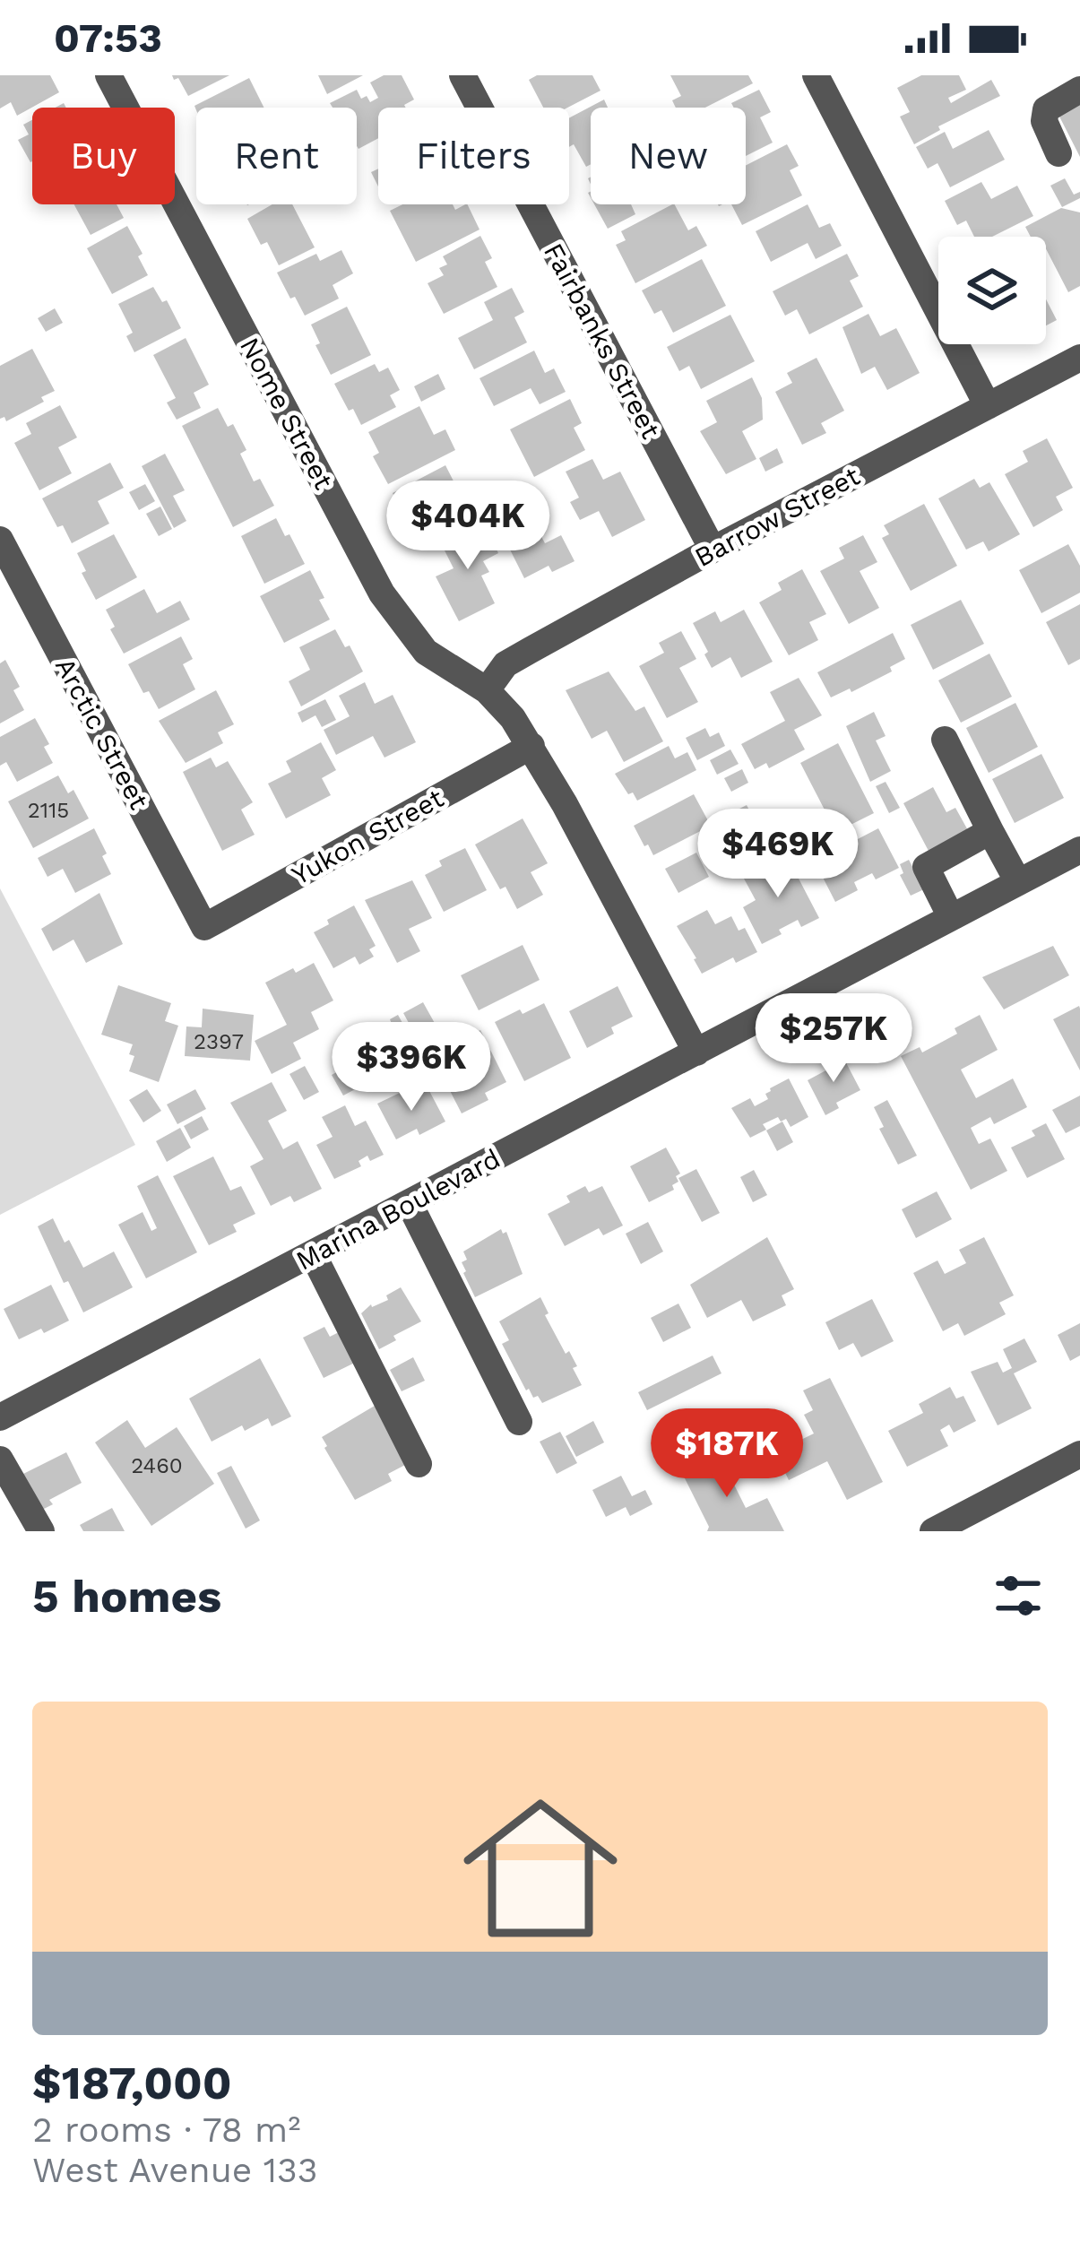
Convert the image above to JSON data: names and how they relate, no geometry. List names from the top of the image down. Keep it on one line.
{"streets":{"street":["Fairbanks Street","Nome Street","Barrow Street","Arctic Street","Yukon Street","Marina Boulevard"]},"crossings":[["Fairbanks Street","Barrow Street"],["Nome Street","Barrow Street"],["Nome Street","Yukon Street"],["Nome Street","Marina Boulevard"],["Arctic Street","Yukon Street"]],"house_numbers":["2115","2397","2460"],"page":{"status":"07:53","chip":["Buy","Rent","Filters","New"],"price":["$404K","$469K","$257K","$396K","$187K"],"heading":"5 homes","list":[{"name":"$187,000","note":"2 rooms · 78 m² · West Avenue 133"}]}}
